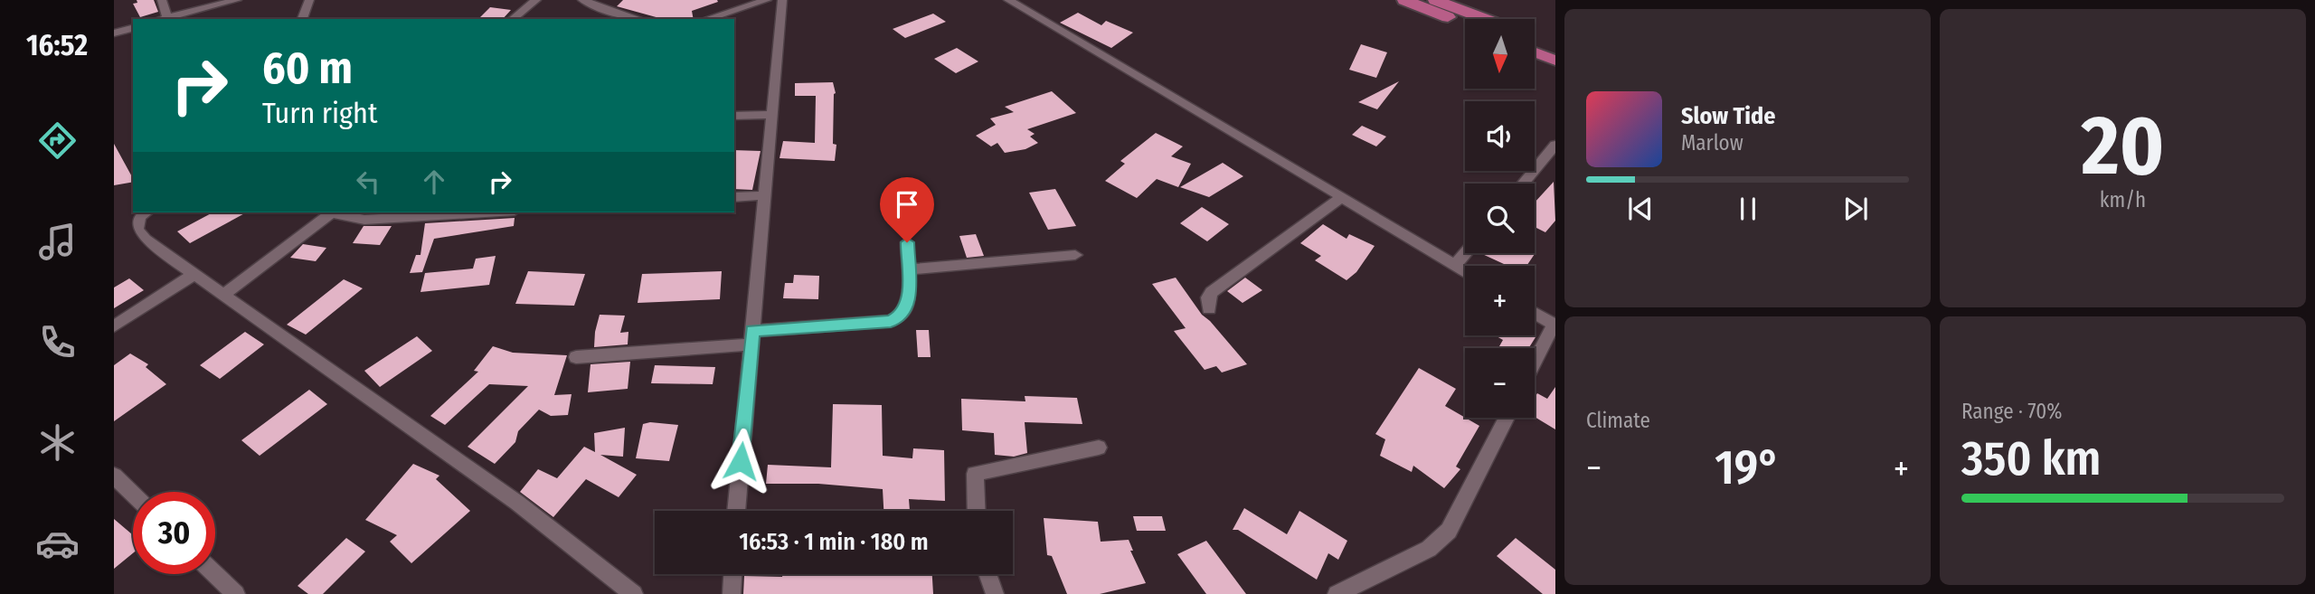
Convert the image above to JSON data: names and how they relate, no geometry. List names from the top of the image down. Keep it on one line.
{"north":"bottom","page":{"tabs":"16:52","tile":[["20","km/h"],"Climate",["Range · 70%","350 km"]],"map_buttons":["+","−"],"turn":["60 m","Turn right"],"song":["Slow Tide","Marlow"],"heat":["−","19°","+"],"limit":"30","trip":"16:53 · 1 min · 180 m"}}
